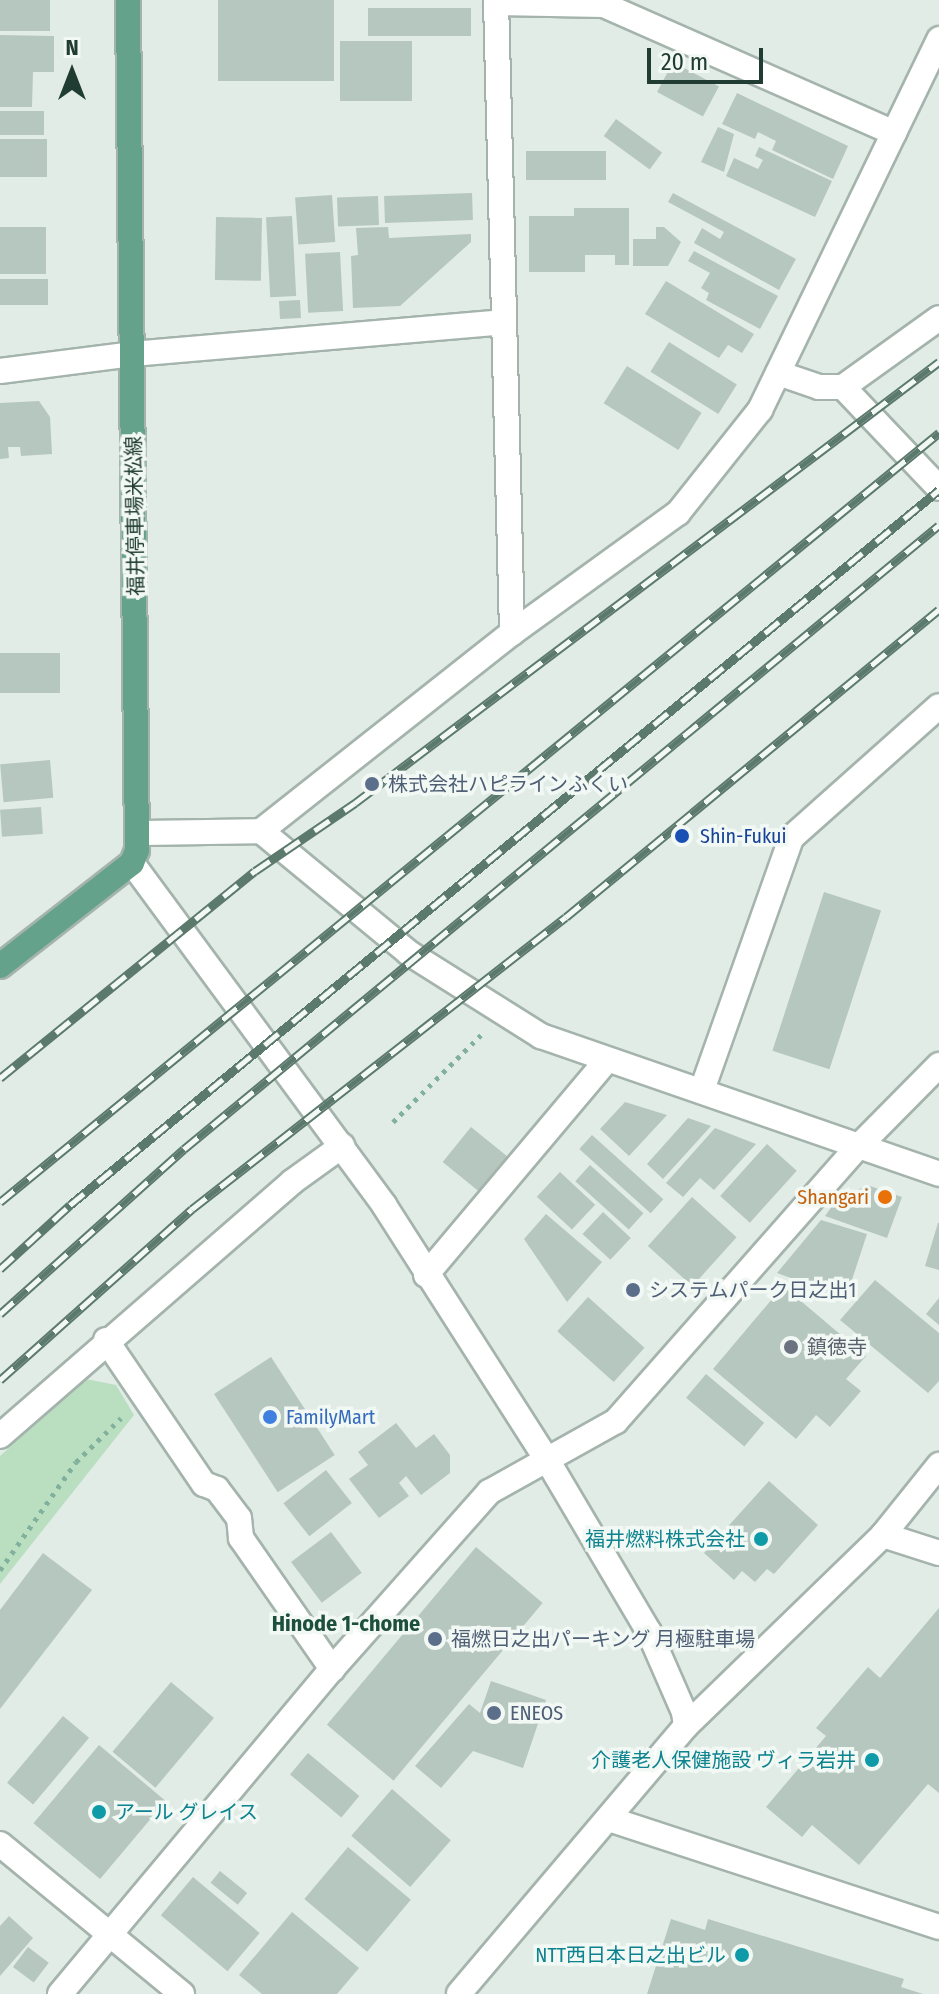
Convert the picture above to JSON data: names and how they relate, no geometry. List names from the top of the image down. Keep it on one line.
{"streets":{"main road":["福井停車場米松線"]},"districts":["Hinode 1-chome"],"places":["株式会社ハピラインふくい","Shin-Fukui","Shangari","システムパーク日之出1","鎮徳寺","FamilyMart","福井燃料株式会社","福燃日之出パーキング 月極駐車場","ENEOS","介護老人保健施設 ヴィラ岩井","アール グレイス","NTT西日本日之出ビル"],"scale_bar":"20 m","north":"top"}
